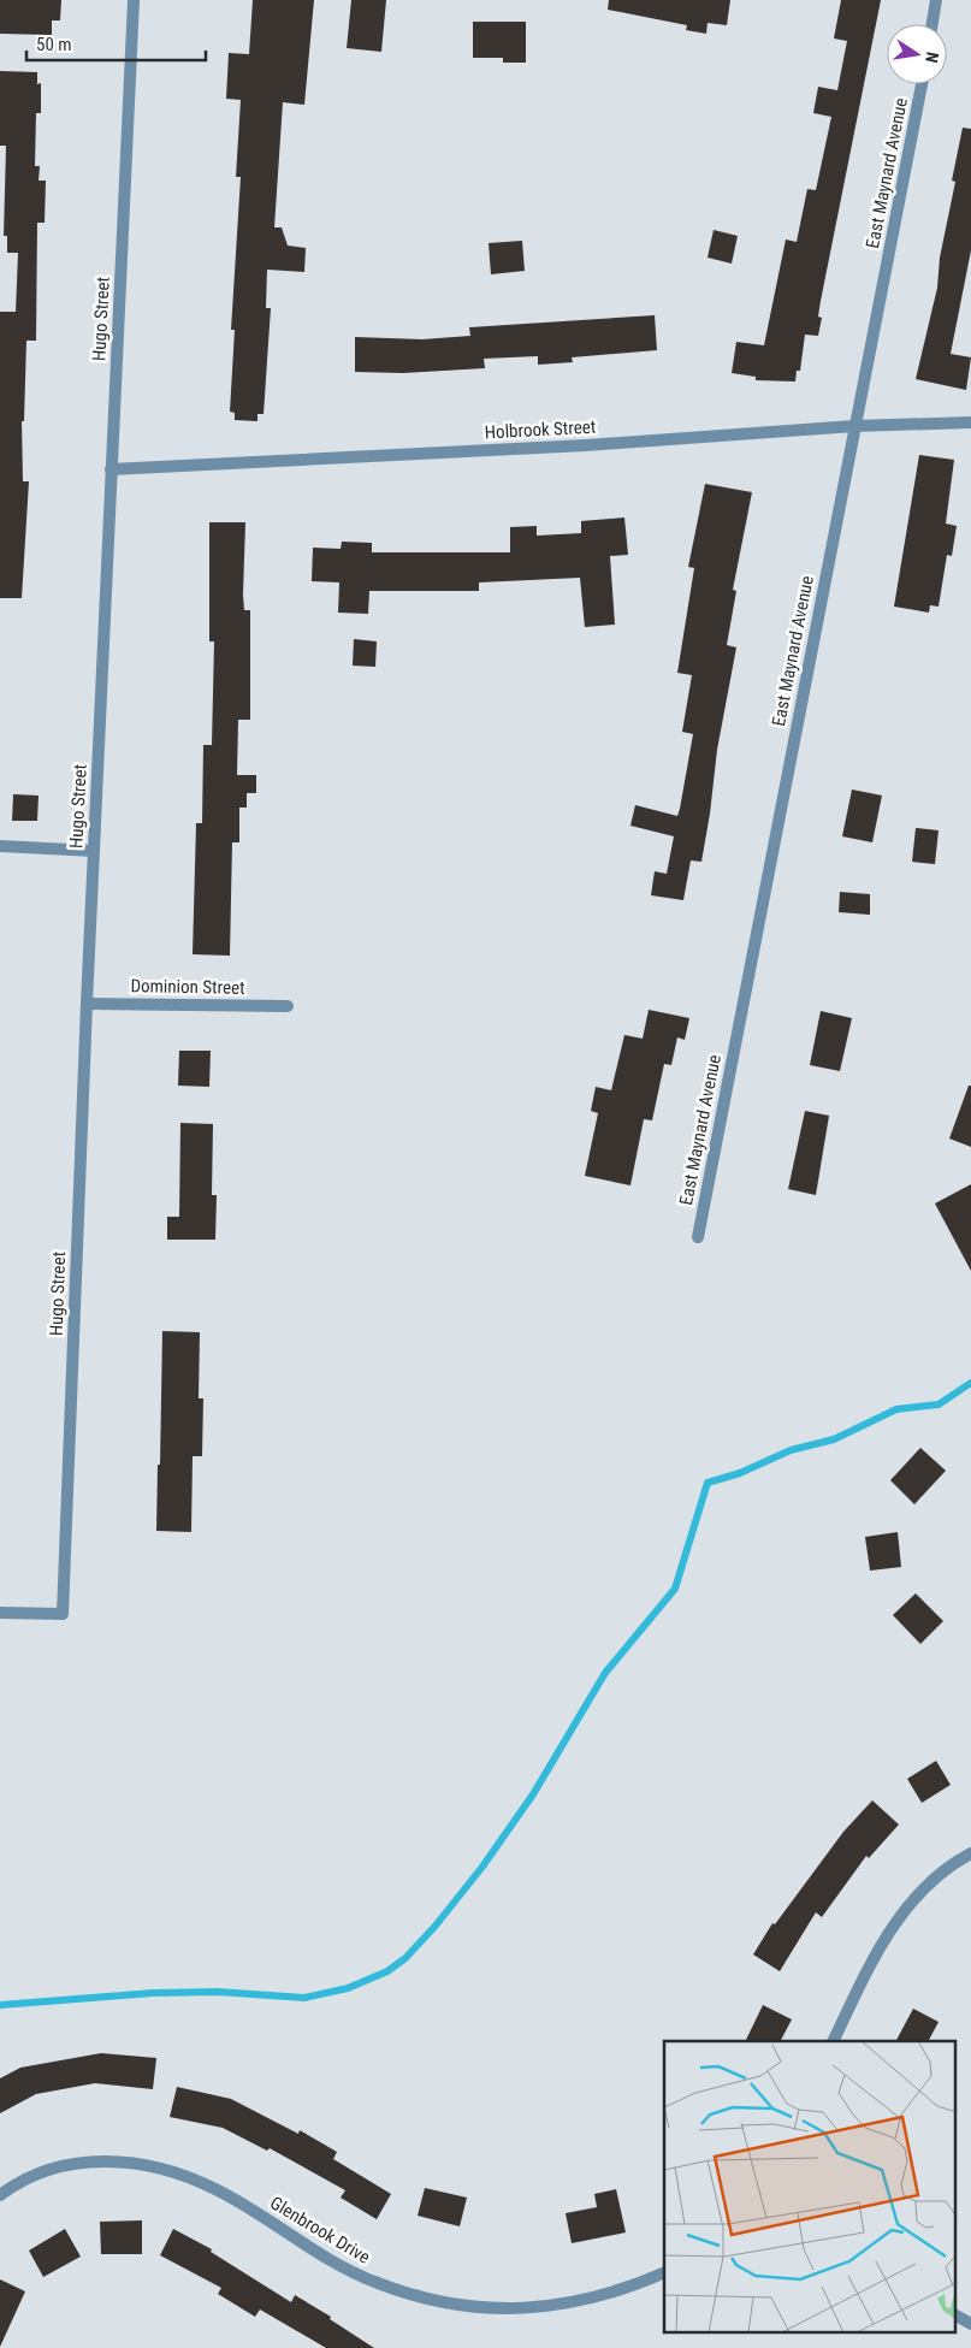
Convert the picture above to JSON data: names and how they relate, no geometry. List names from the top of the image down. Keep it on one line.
{"streets":{"street":["East Maynard Avenue","Hugo Street","Holbrook Street","Dominion Street","Glenbrook Drive"]},"crossings":[["East Maynard Avenue","Holbrook Street"],["Hugo Street","Holbrook Street"],["Hugo Street","Dominion Street"]],"scale_bar":"50 m","north":"right"}
